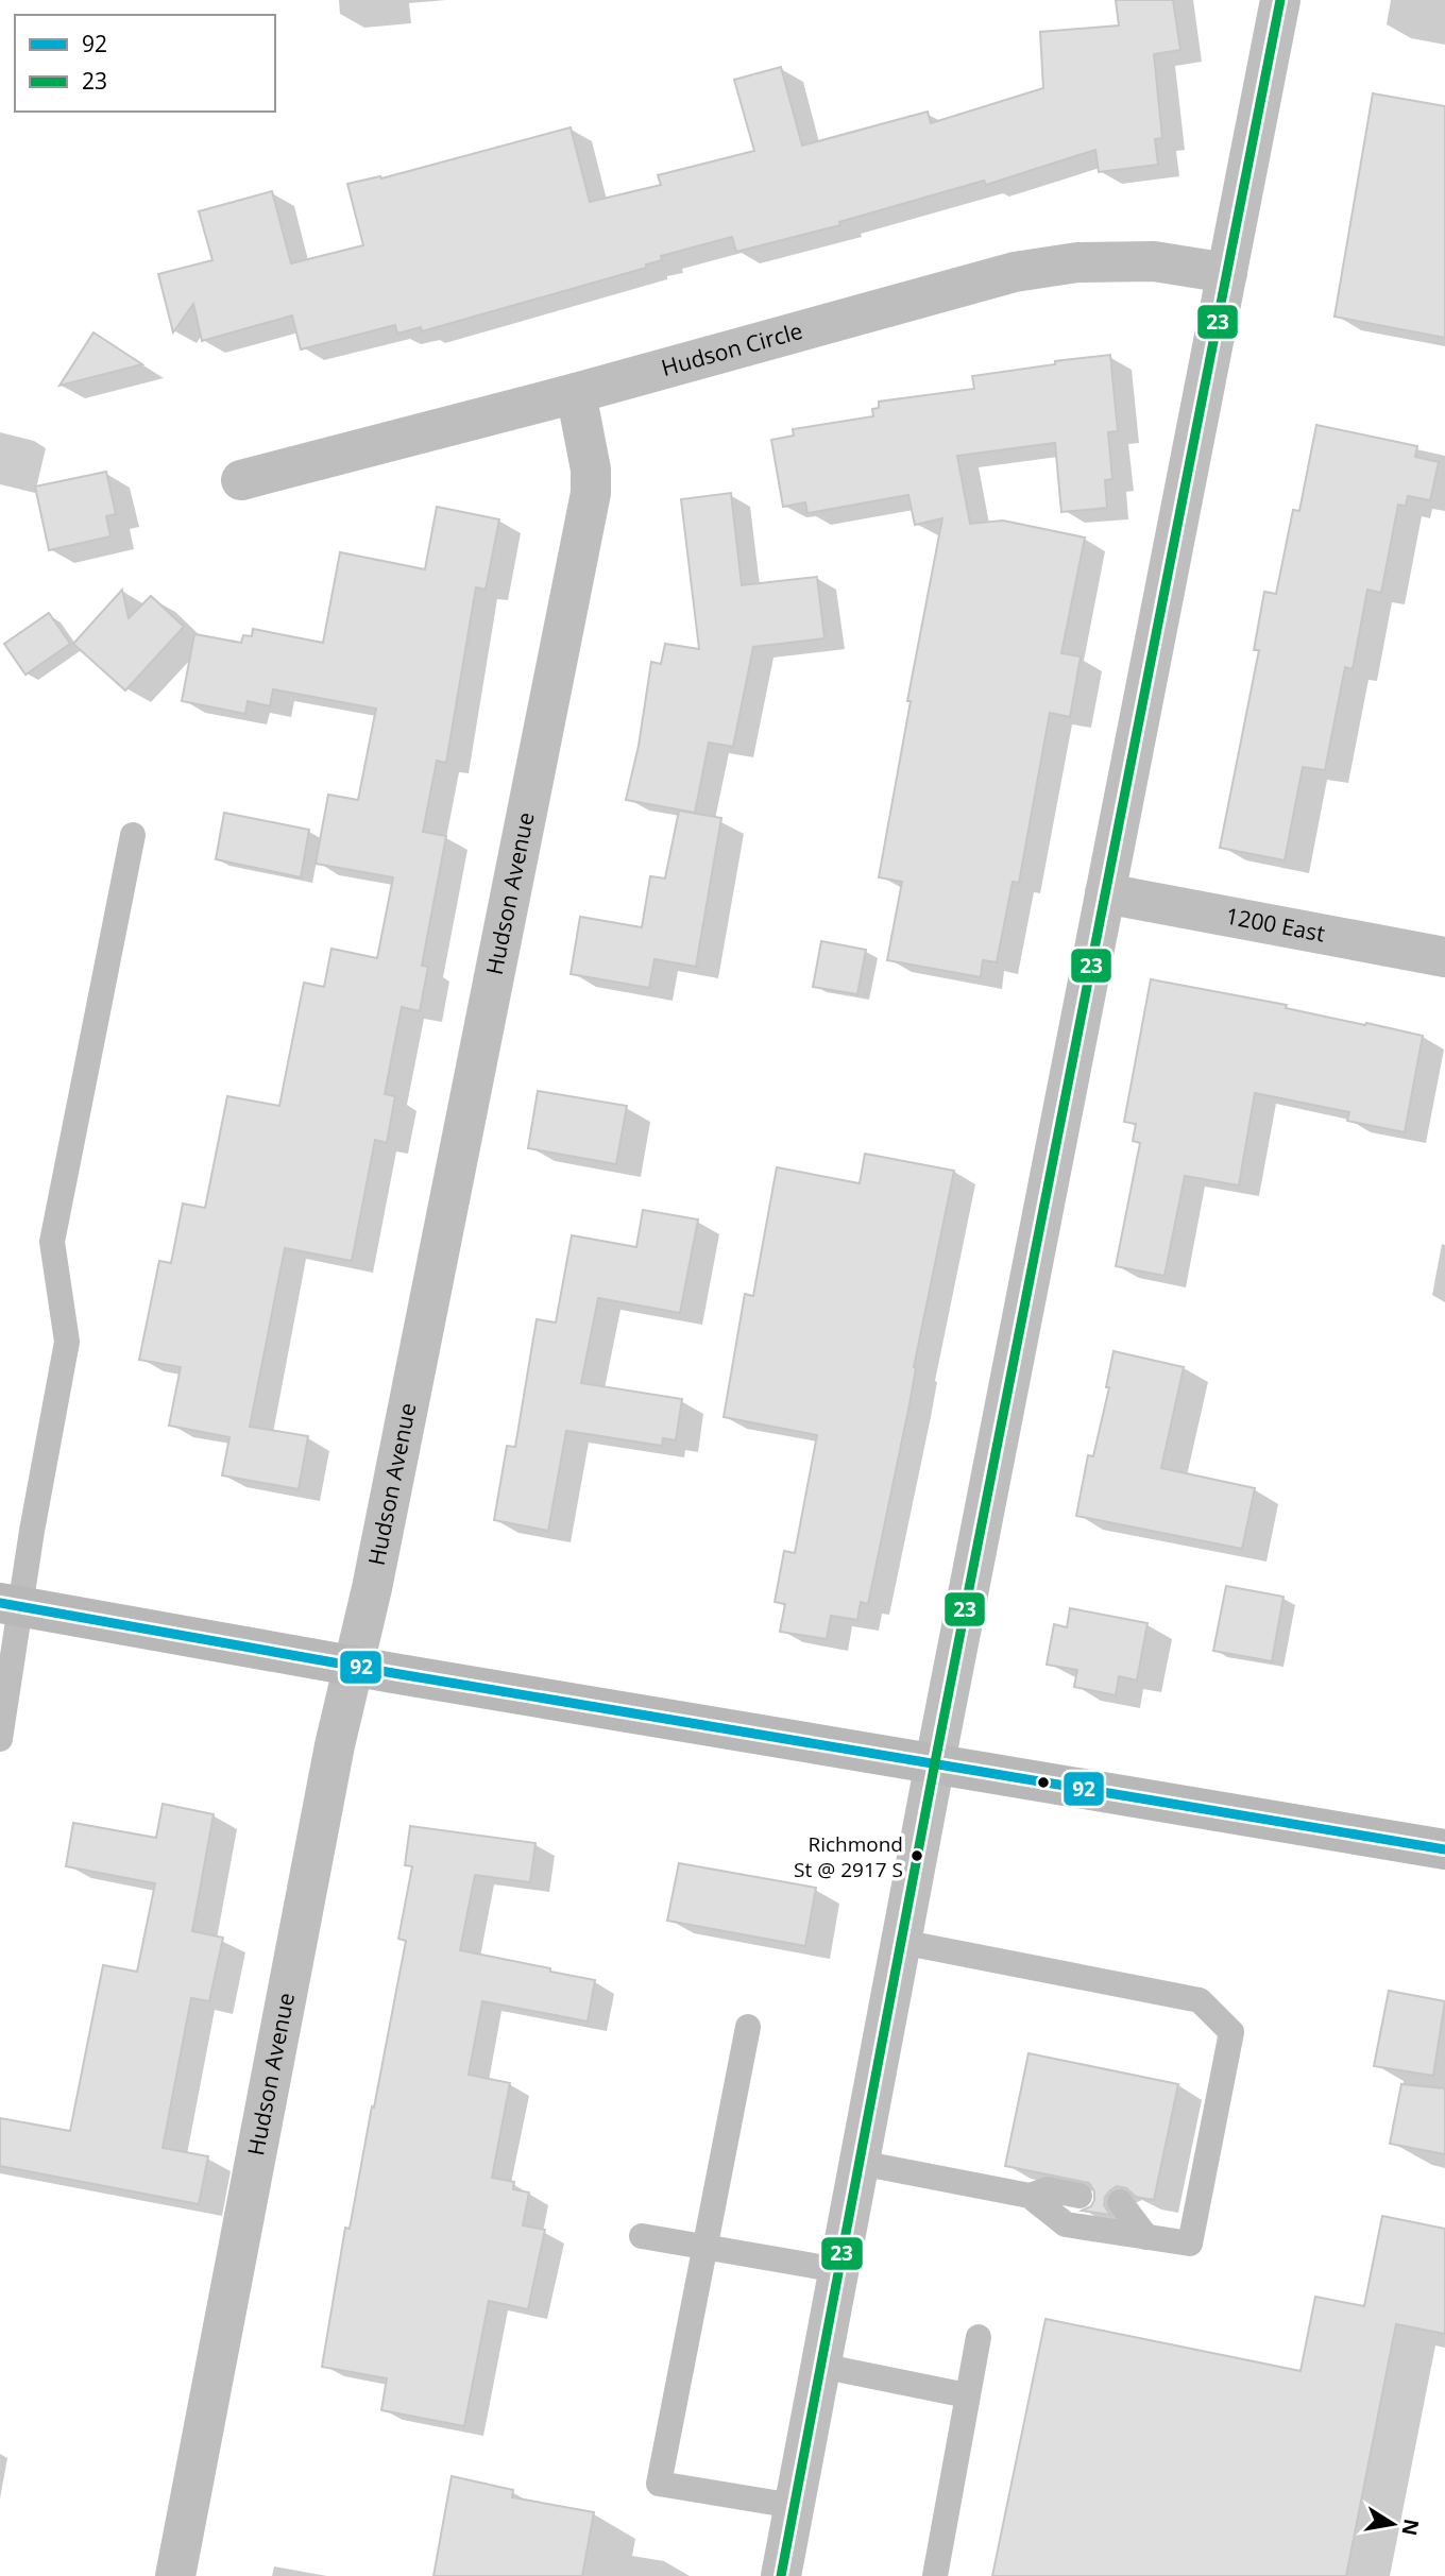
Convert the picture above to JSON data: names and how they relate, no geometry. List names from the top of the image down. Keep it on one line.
{"streets":{"street":["Hudson Circle","Hudson Avenue","1200 East"]},"crossings":[["Hudson Circle","Hudson Avenue"]],"places":["Richmond St @ 2917 S"],"lines":["transit line 23","transit line 92"],"legend":["92","23"],"north":"right"}
